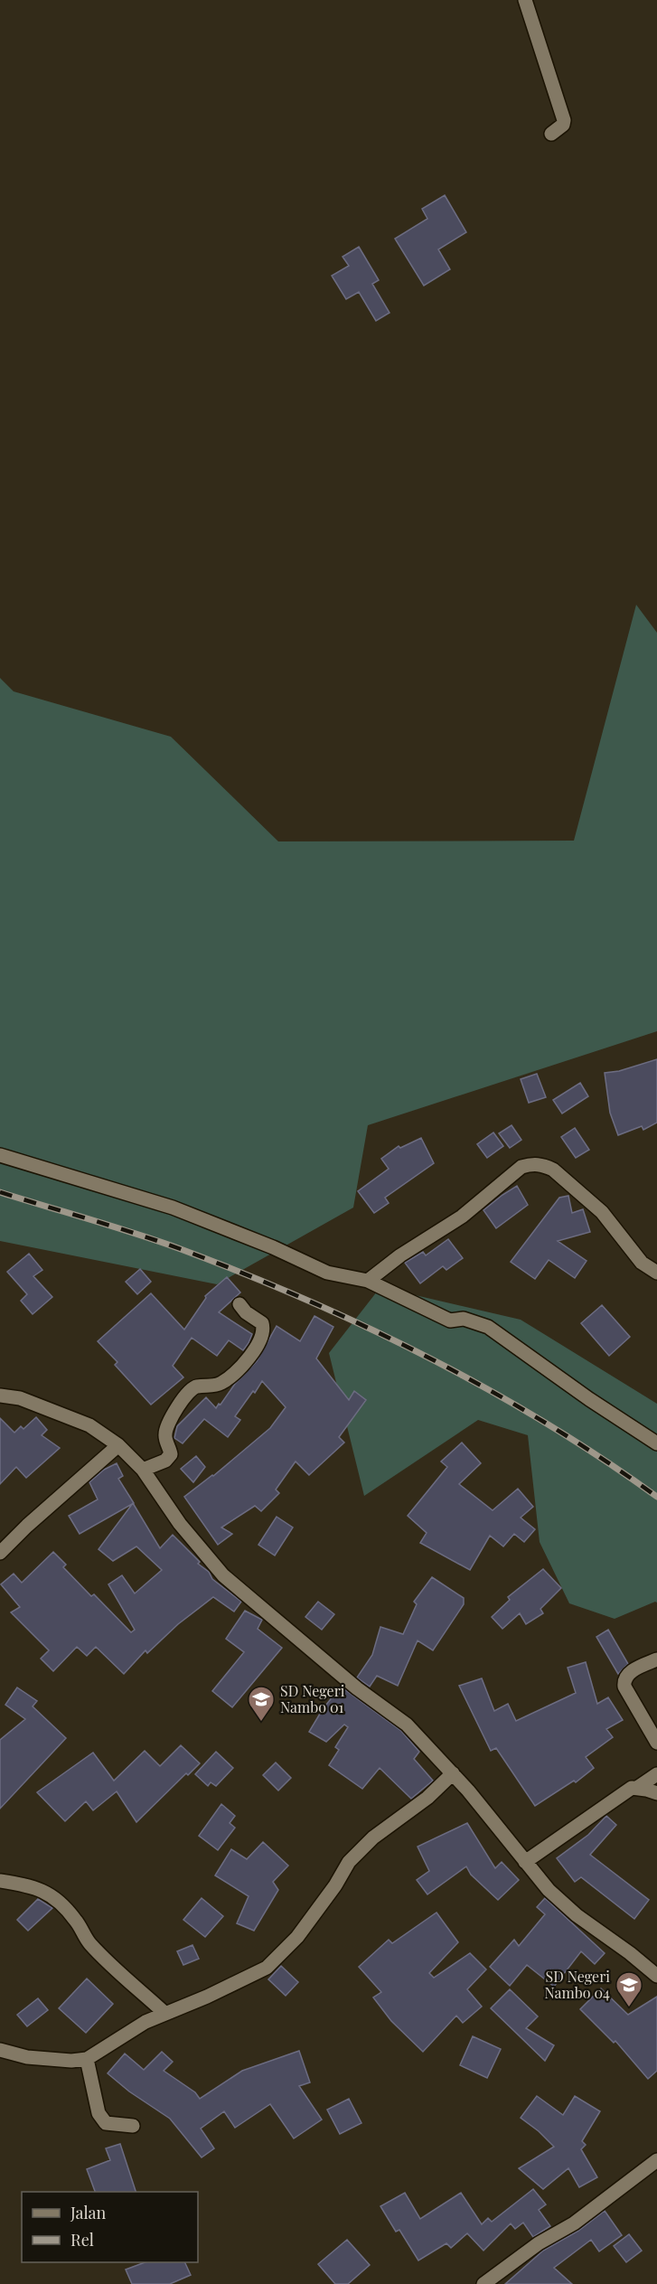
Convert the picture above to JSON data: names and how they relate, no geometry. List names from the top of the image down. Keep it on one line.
{"places":{"school or university":["SD Negeri Nambo 01","SD Negeri Nambo 04"]},"legend":["Jalan","Rel"]}
